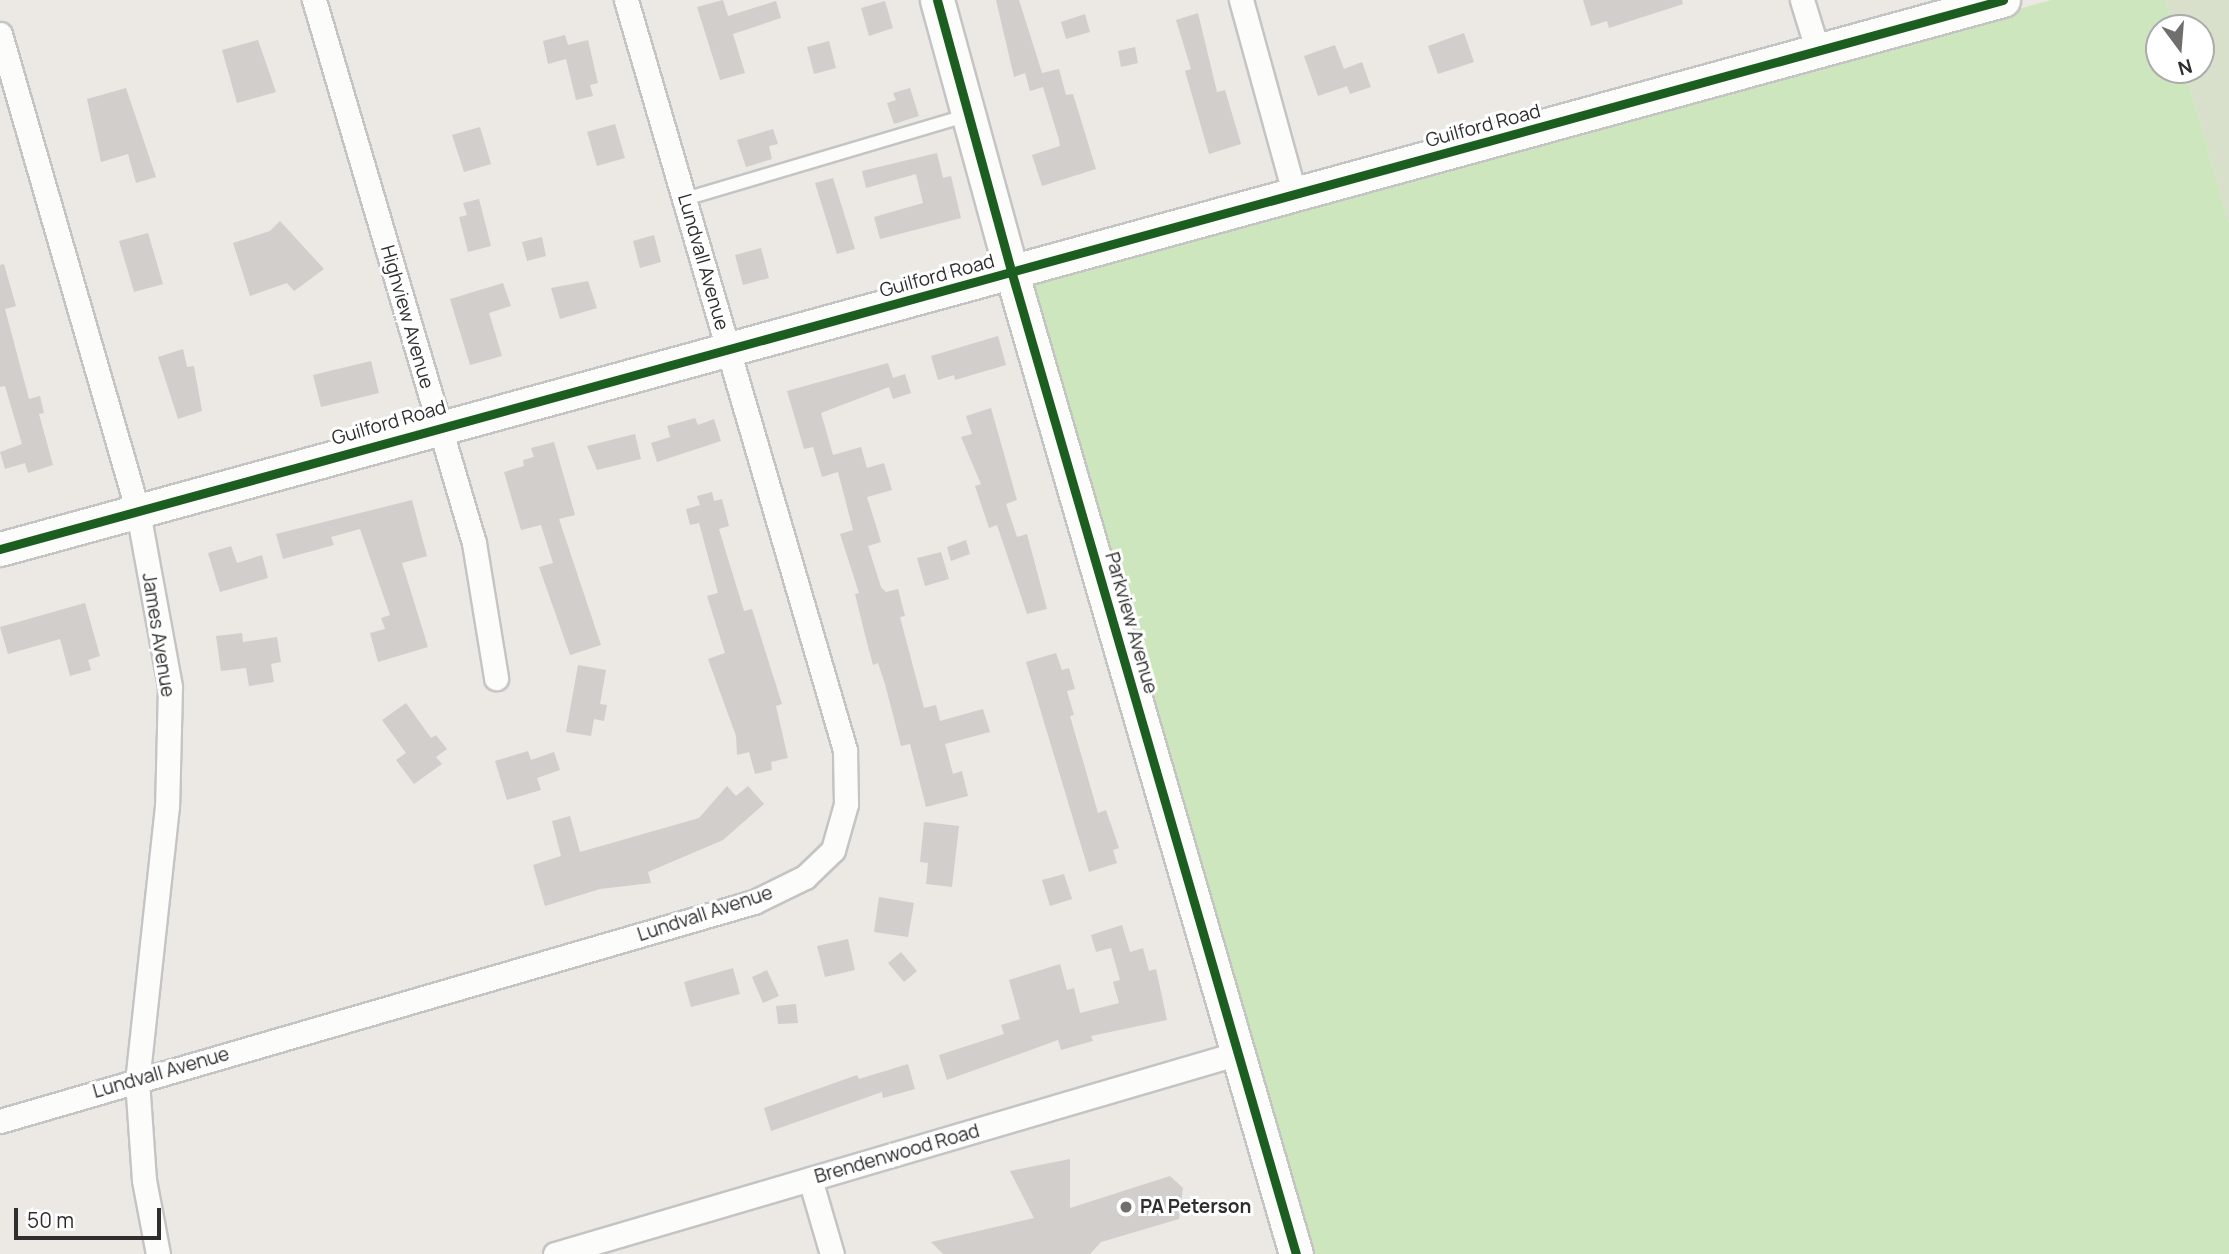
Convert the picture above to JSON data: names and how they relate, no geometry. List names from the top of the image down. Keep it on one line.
{"streets":{"street":["Guilford Road","Lundvall Avenue","Highview Avenue","Parkview Avenue","James Avenue","Brendenwood Road"]},"crossings":[["Guilford Road","Lundvall Avenue"],["Guilford Road","Highview Avenue"],["Guilford Road","Parkview Avenue"],["Guilford Road","James Avenue"],["Lundvall Avenue","James Avenue"],["Parkview Avenue","Brendenwood Road"]],"places":["PA Peterson"],"scale_bar":"50 m","north":"bottom"}
